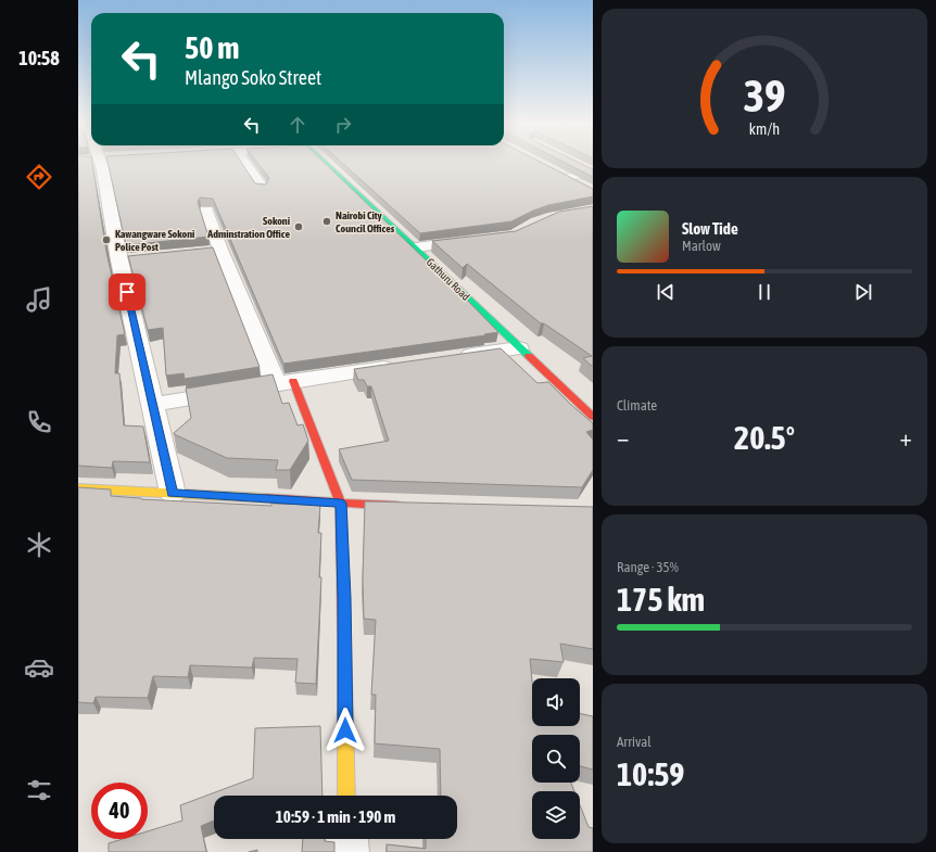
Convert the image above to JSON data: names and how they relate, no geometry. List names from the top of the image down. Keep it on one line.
{"streets":{"street":["Gathuru Road"]},"places":["Nairobi City Council Offices","Sokoni Adminstration Office","Kawangware Sokoni Police Post"],"page":{"tabs":"10:58","turn":["50 m","Mlango Soko Street"],"song":["Slow Tide","Marlow"],"tile":["Climate",["Range · 35%","175 km"],["Arrival","10:59"]],"heat":["−","20.5°","+"],"limit":"40","trip":"10:59 · 1 min · 190 m","gauge":["39","km/h"]}}
